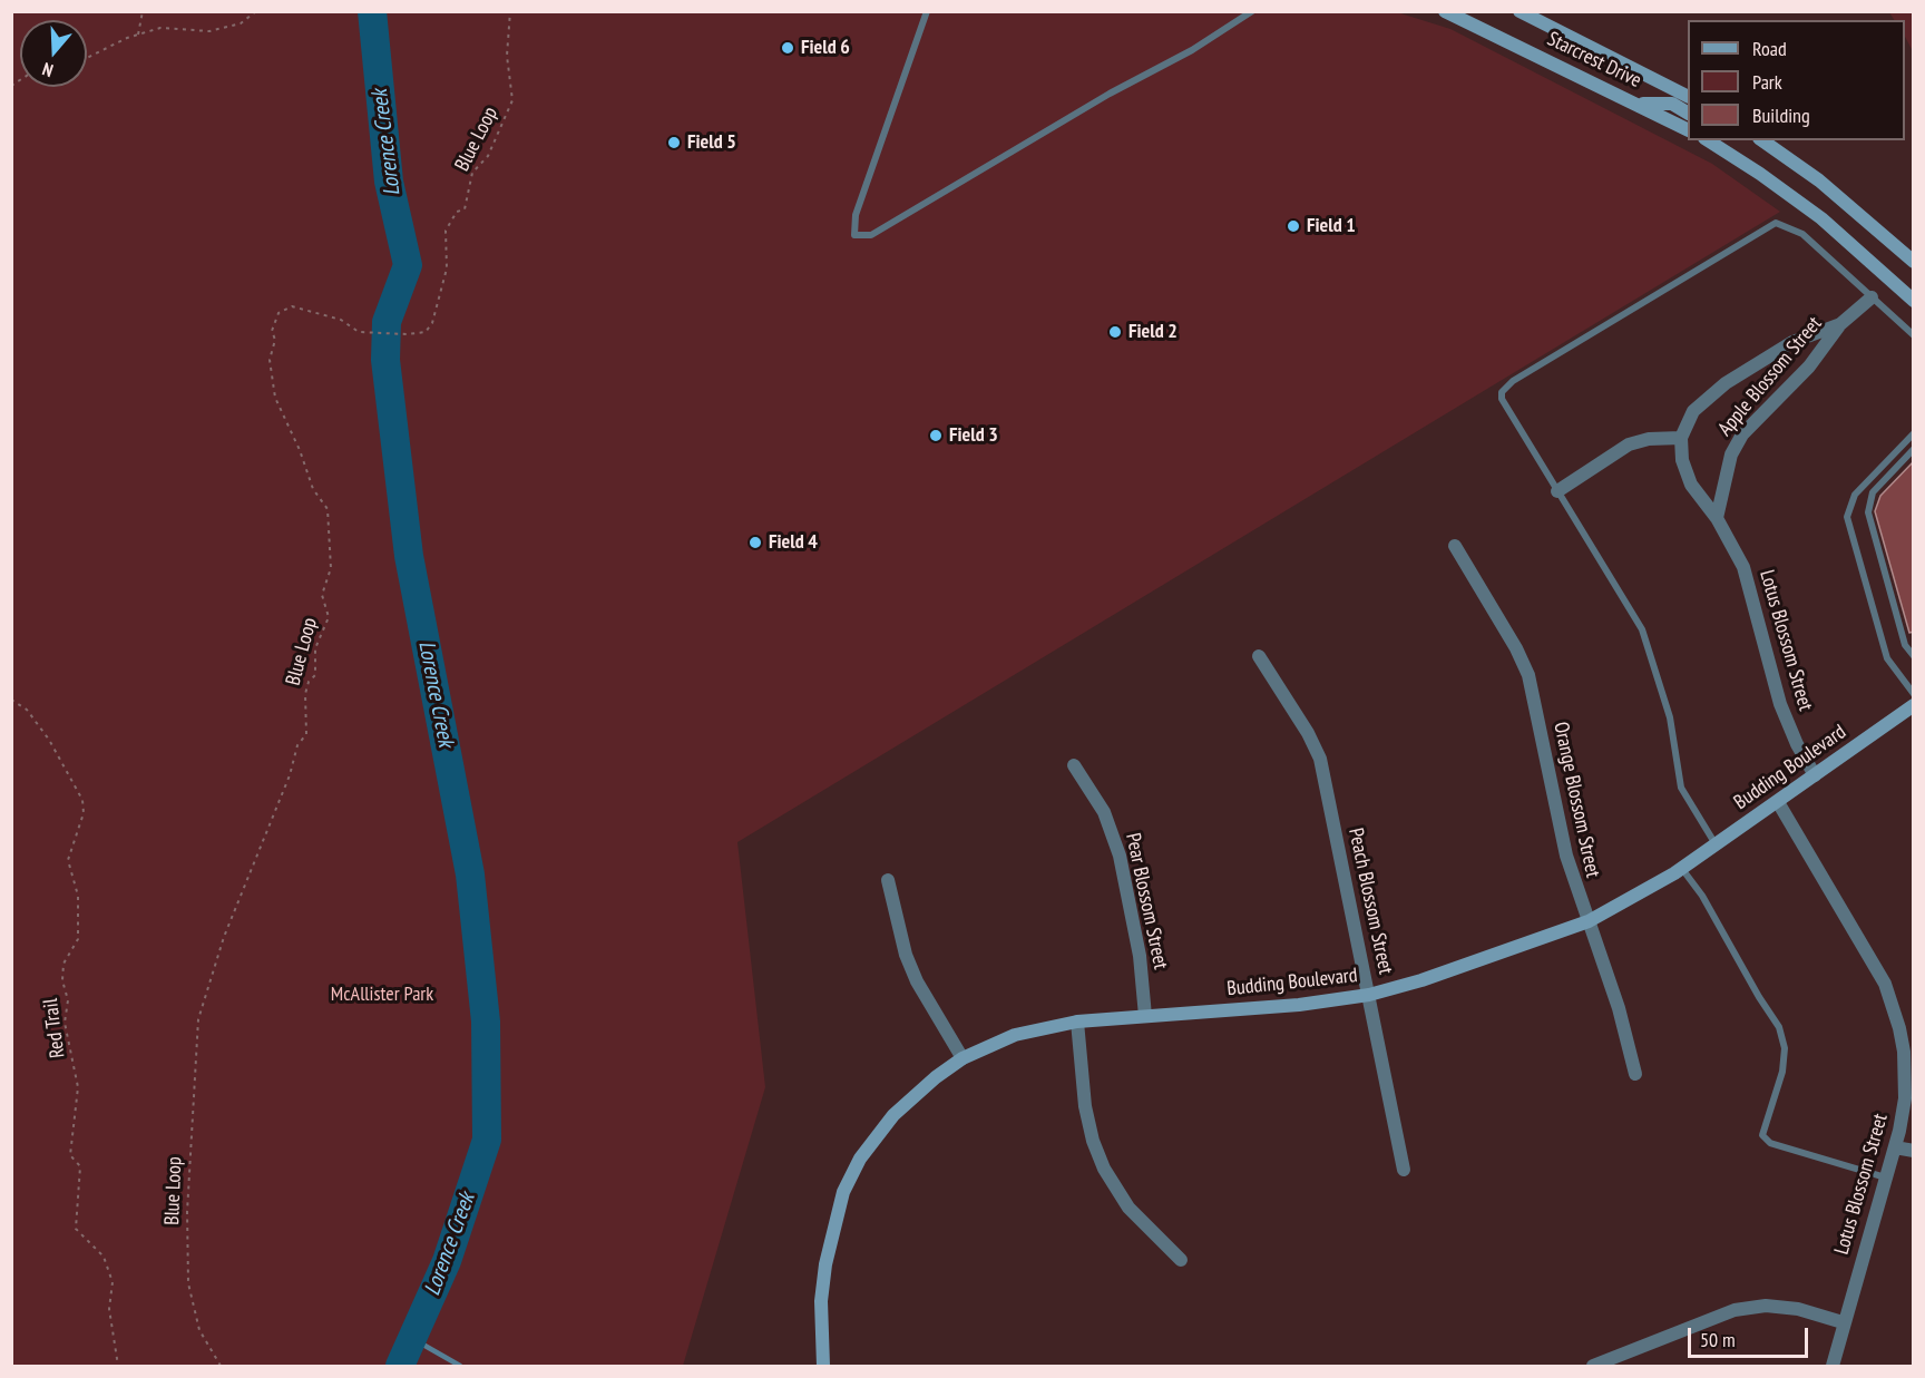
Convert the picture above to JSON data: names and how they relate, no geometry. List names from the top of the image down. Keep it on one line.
{"streets":{"street":["Starcrest Drive","Apple Blossom Street","Lotus Blossom Street","Budding Boulevard","Orange Blossom Street","Pear Blossom Street","Peach Blossom Street"],"path":["Blue Loop","Red Trail"]},"crossings":[["Apple Blossom Street","Lotus Blossom Street"],["Lotus Blossom Street","Budding Boulevard"],["Budding Boulevard","Orange Blossom Street"],["Budding Boulevard","Pear Blossom Street"],["Budding Boulevard","Peach Blossom Street"]],"water":["Lorence Creek"],"parks":["McAllister Park"],"places":["Field 6","Field 5","Field 1","Field 2","Field 3","Field 4"],"legend":["Road","Park","Building"],"scale_bar":"50 m","north":"bottom"}
